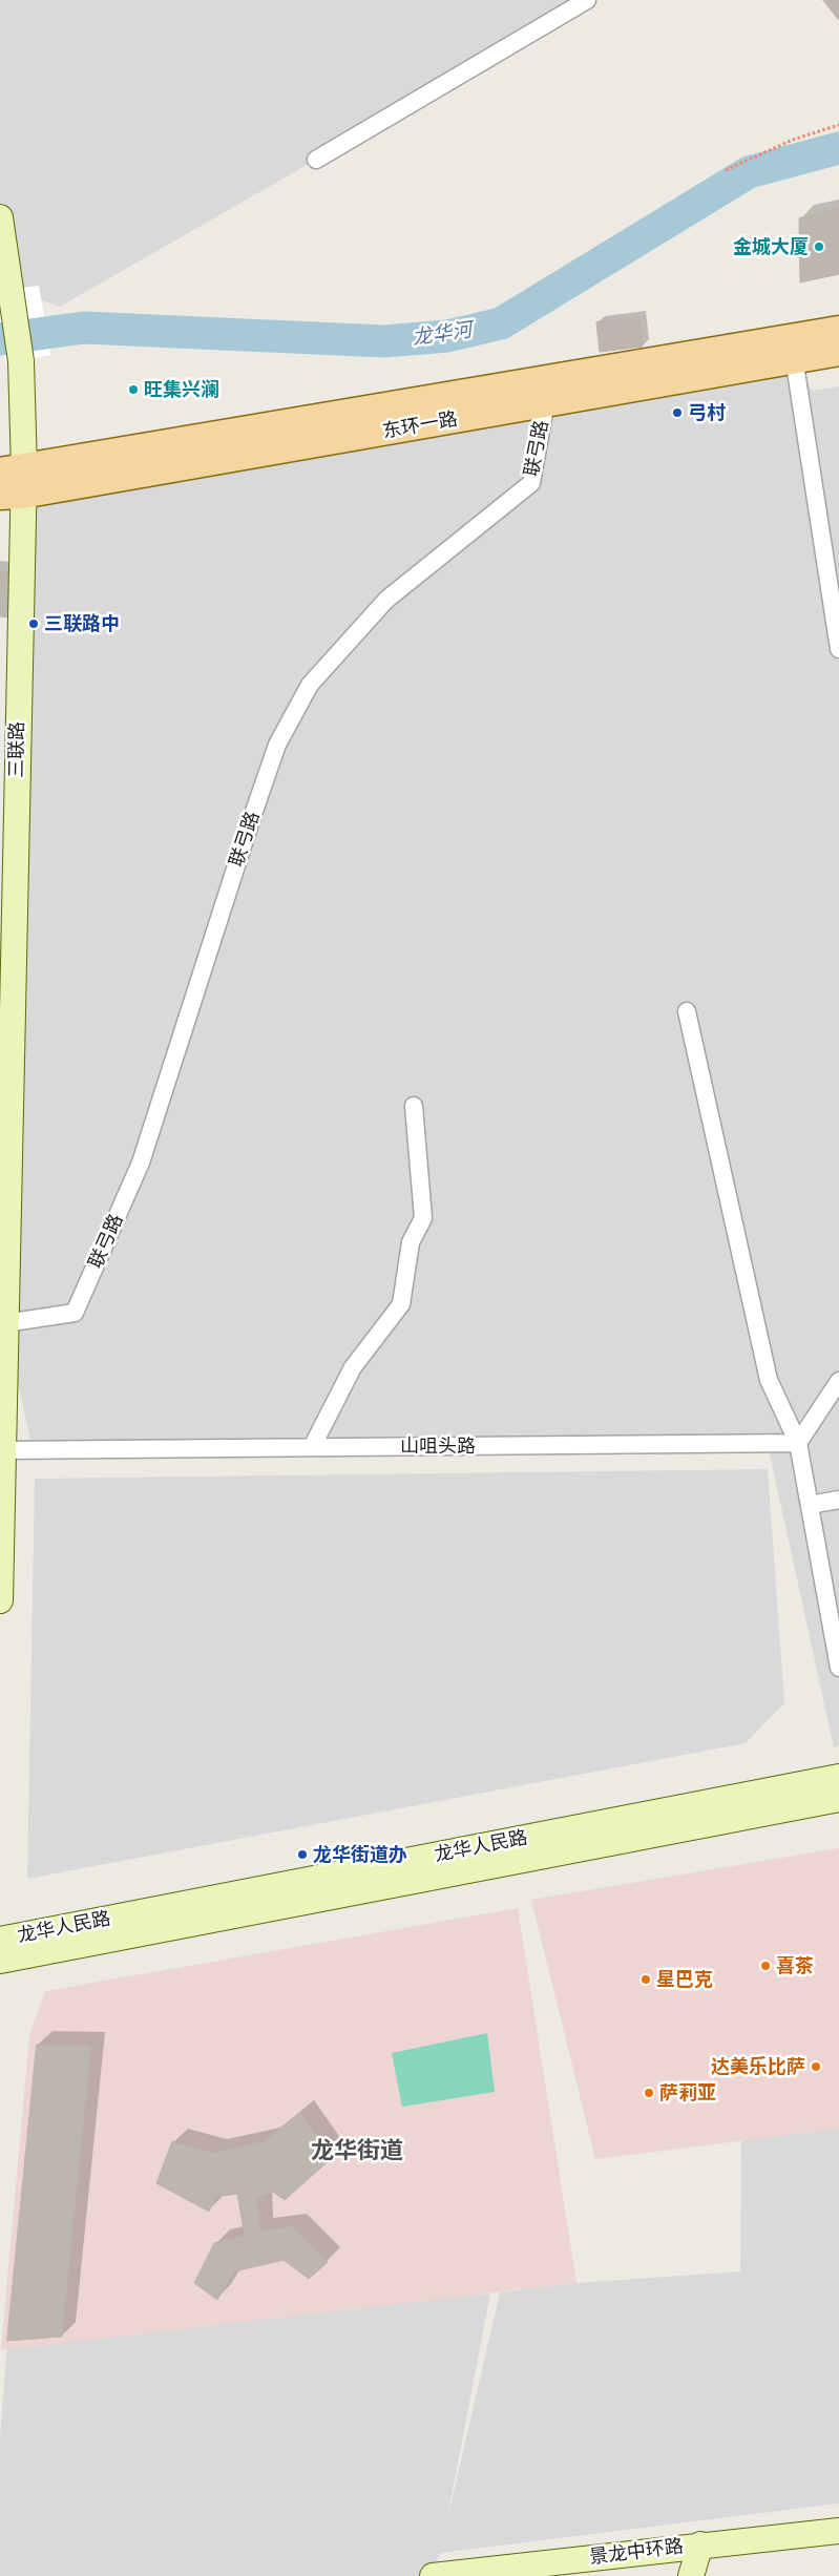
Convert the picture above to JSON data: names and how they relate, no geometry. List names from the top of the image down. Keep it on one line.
{"streets":{"main road":["东环一路"],"street":["联弓路","三联路","山咀头路","龙华人民路","景龙中环路"]},"crossings":[["东环一路","联弓路"],["东环一路","三联路"],["联弓路","三联路"],["三联路","山咀头路"]],"districts":["龙华街道"],"water":["龙华河"],"places":["金城大厦","旺集兴澜","弓村","三联路中","龙华街道办","喜茶","星巴克","达美乐比萨","萨莉亚"]}
